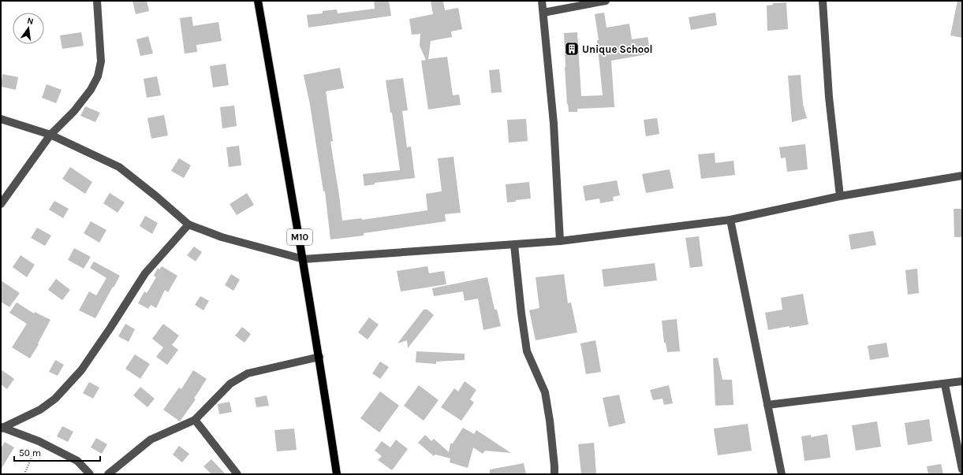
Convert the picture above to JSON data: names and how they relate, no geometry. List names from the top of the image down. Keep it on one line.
{"streets":{"main road":["M10"]},"places":{"building":["Unique School"]},"scale_bar":"50 m","north":"top"}
